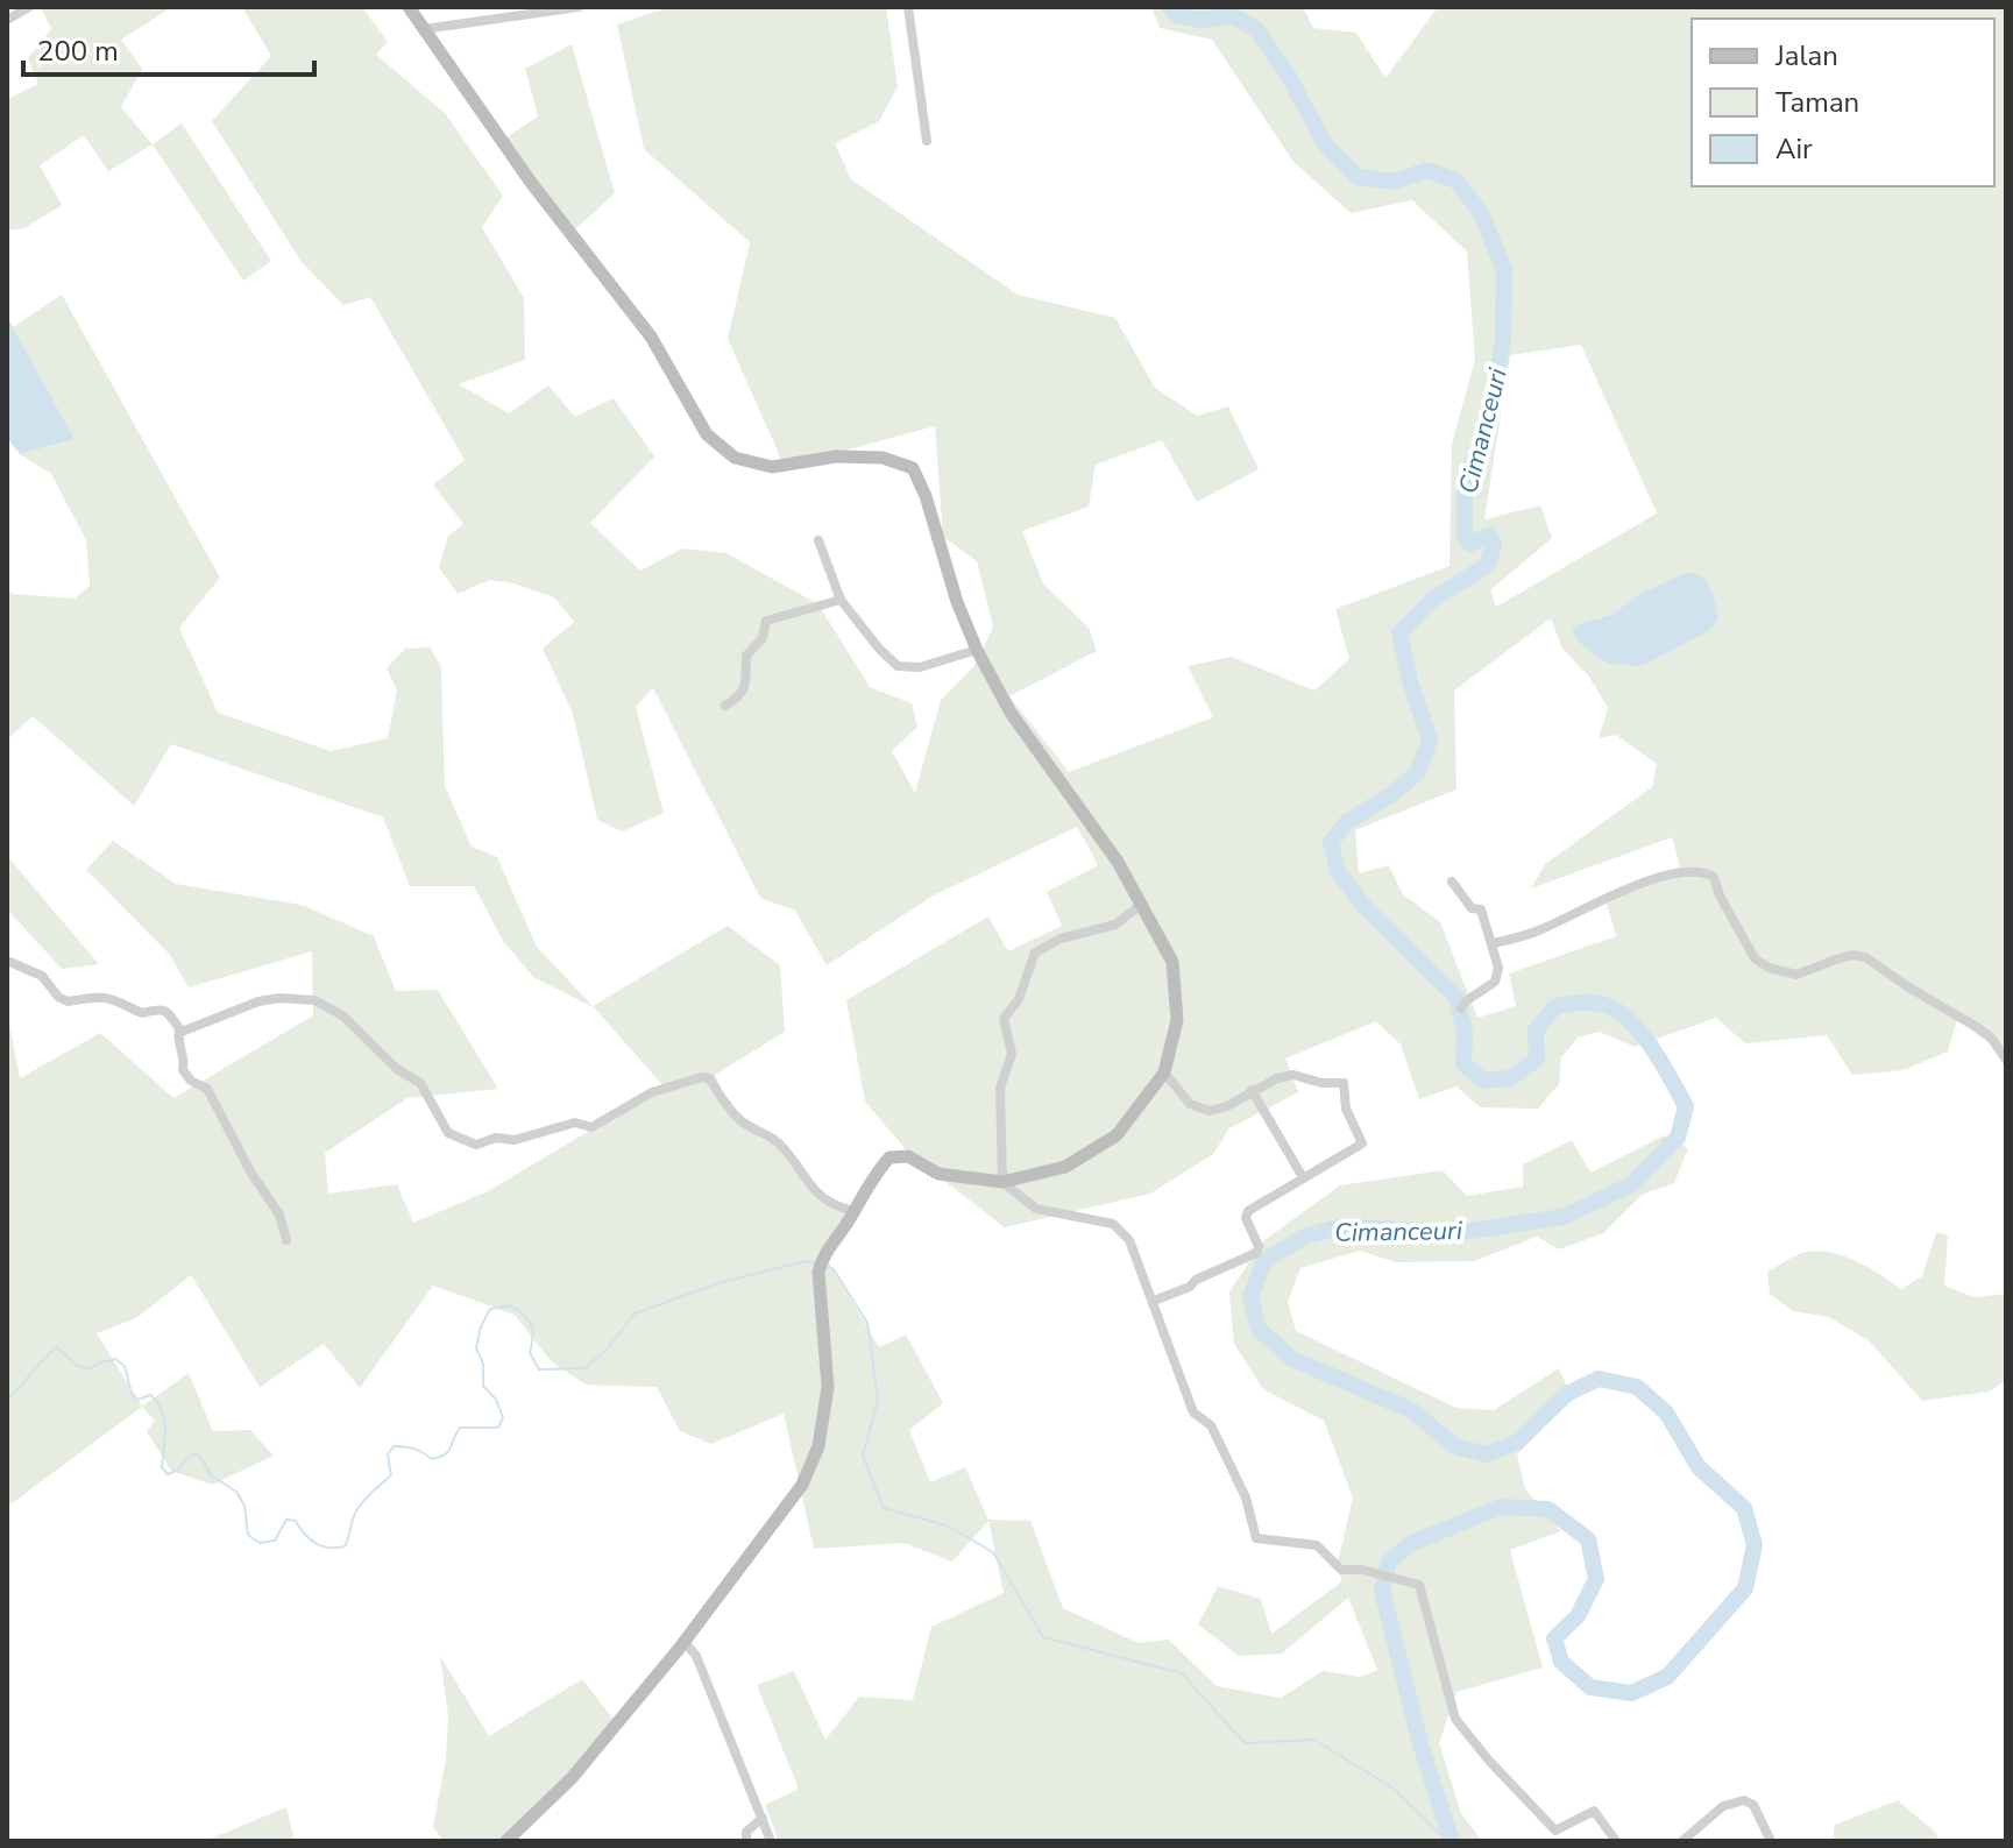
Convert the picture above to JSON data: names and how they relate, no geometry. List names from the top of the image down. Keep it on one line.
{"water":["Cimanceuri"],"legend":["Jalan","Taman","Air"],"scale_bar":"200 m"}
